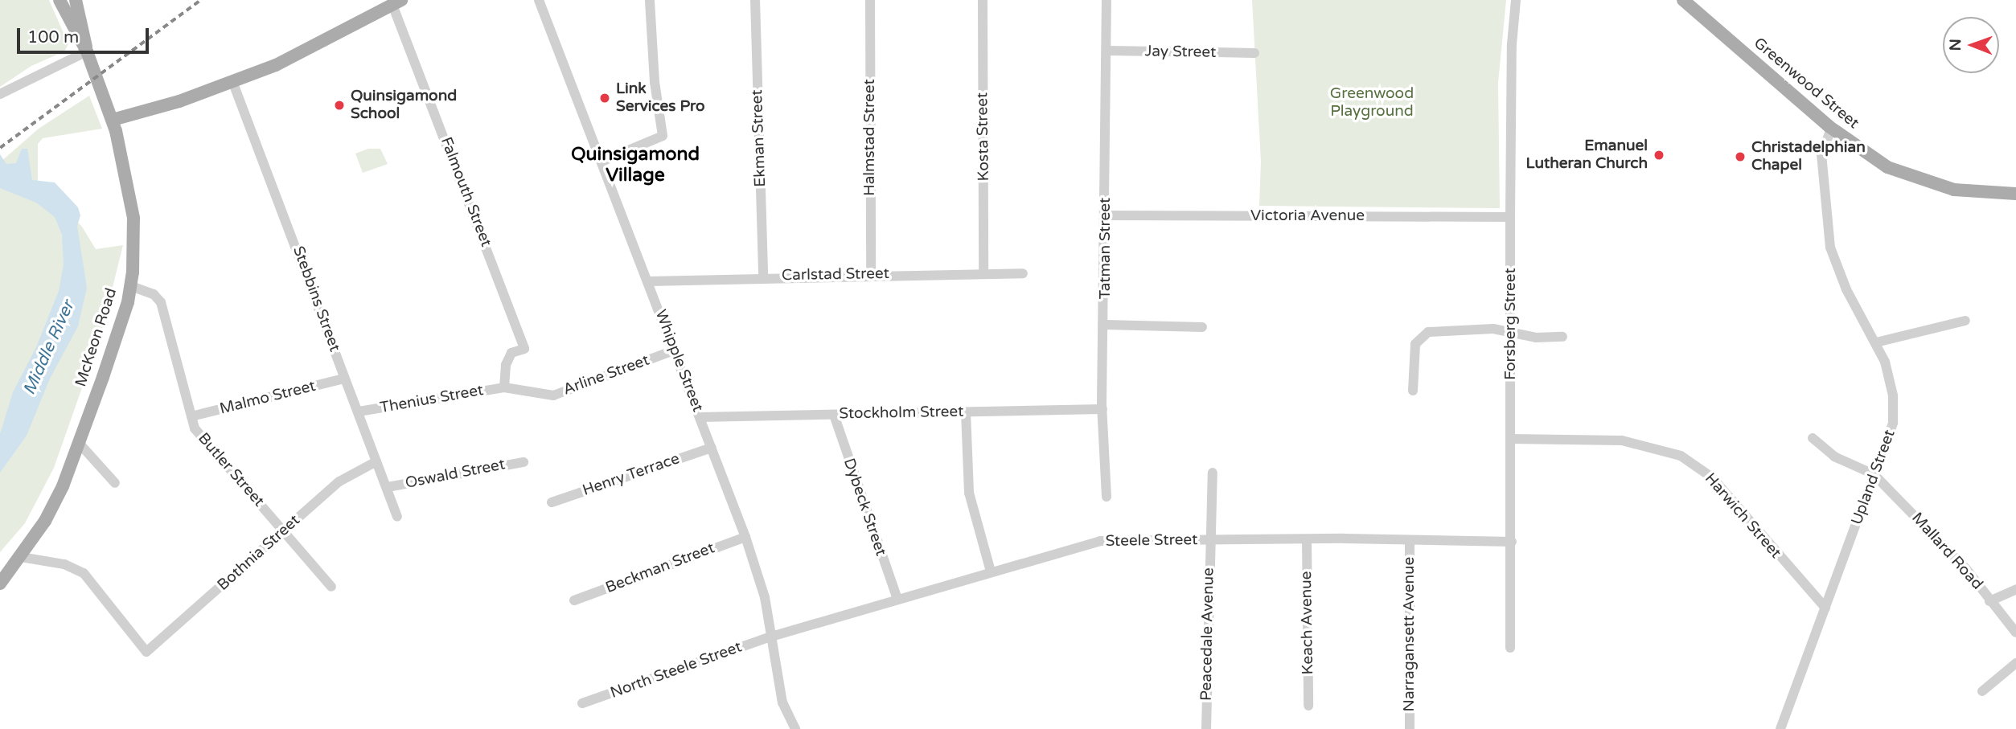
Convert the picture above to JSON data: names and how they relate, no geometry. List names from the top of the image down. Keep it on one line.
{"streets":{"main road":["Greenwood Street","McKeon Road"],"street":["Jay Street","Kosta Street","Halmstad Street","Ekman Street","Falmouth Street","Victoria Avenue","Tatman Street","Carlstad Street","Stebbins Street","Forsberg Street","Whipple Street","Arline Street","Malmo Street","Thenius Street","Stockholm Street","Butler Street","Oswald Street","Henry Terrace","Upland Street","Dybeck Street","Harwich Street","Steele Street","Mallard Road","Bothnia Street","Beckman Street","Keach Avenue","Peacedale Avenue","Narragansett Avenue","North Steele Street"]},"crossings":[["Jay Street","Tatman Street"],["Greenwood Street","Upland Street"],["Kosta Street","Carlstad Street"],["Halmstad Street","Carlstad Street"],["Ekman Street","Carlstad Street"],["Falmouth Street","Arline Street"],["Falmouth Street","Thenius Street"],["Victoria Avenue","Tatman Street"],["Victoria Avenue","Forsberg Street"],["Tatman Street","Stockholm Street"],["Carlstad Street","Whipple Street"],["Stebbins Street","Malmo Street"],["Stebbins Street","Thenius Street"],["Stebbins Street","Oswald Street"],["Stebbins Street","Bothnia Street"],["Forsberg Street","Harwich Street"],["Forsberg Street","Steele Street"],["McKeon Road","Butler Street"],["McKeon Road","Bothnia Street"],["Whipple Street","Arline Street"],["Whipple Street","Stockholm Street"],["Whipple Street","Henry Terrace"],["Whipple Street","Steele Street"],["Whipple Street","Beckman Street"],["Whipple Street","North Steele Street"],["Arline Street","Thenius Street"],["Malmo Street","Butler Street"],["Stockholm Street","Dybeck Street"],["Butler Street","Bothnia Street"],["Upland Street","Harwich Street"],["Upland Street","Mallard Road"],["Dybeck Street","Steele Street"],["Steele Street","Keach Avenue"],["Steele Street","Peacedale Avenue"],["Steele Street","Narragansett Avenue"],["Steele Street","North Steele Street"]],"districts":["Quinsigamond Village"],"water":["Middle River"],"parks":["Greenwood Playground"],"places":["Link Services Pro","Quinsigamond School","Emanuel Lutheran Church","Christadelphian Chapel"],"scale_bar":"100 m","north":"left"}
